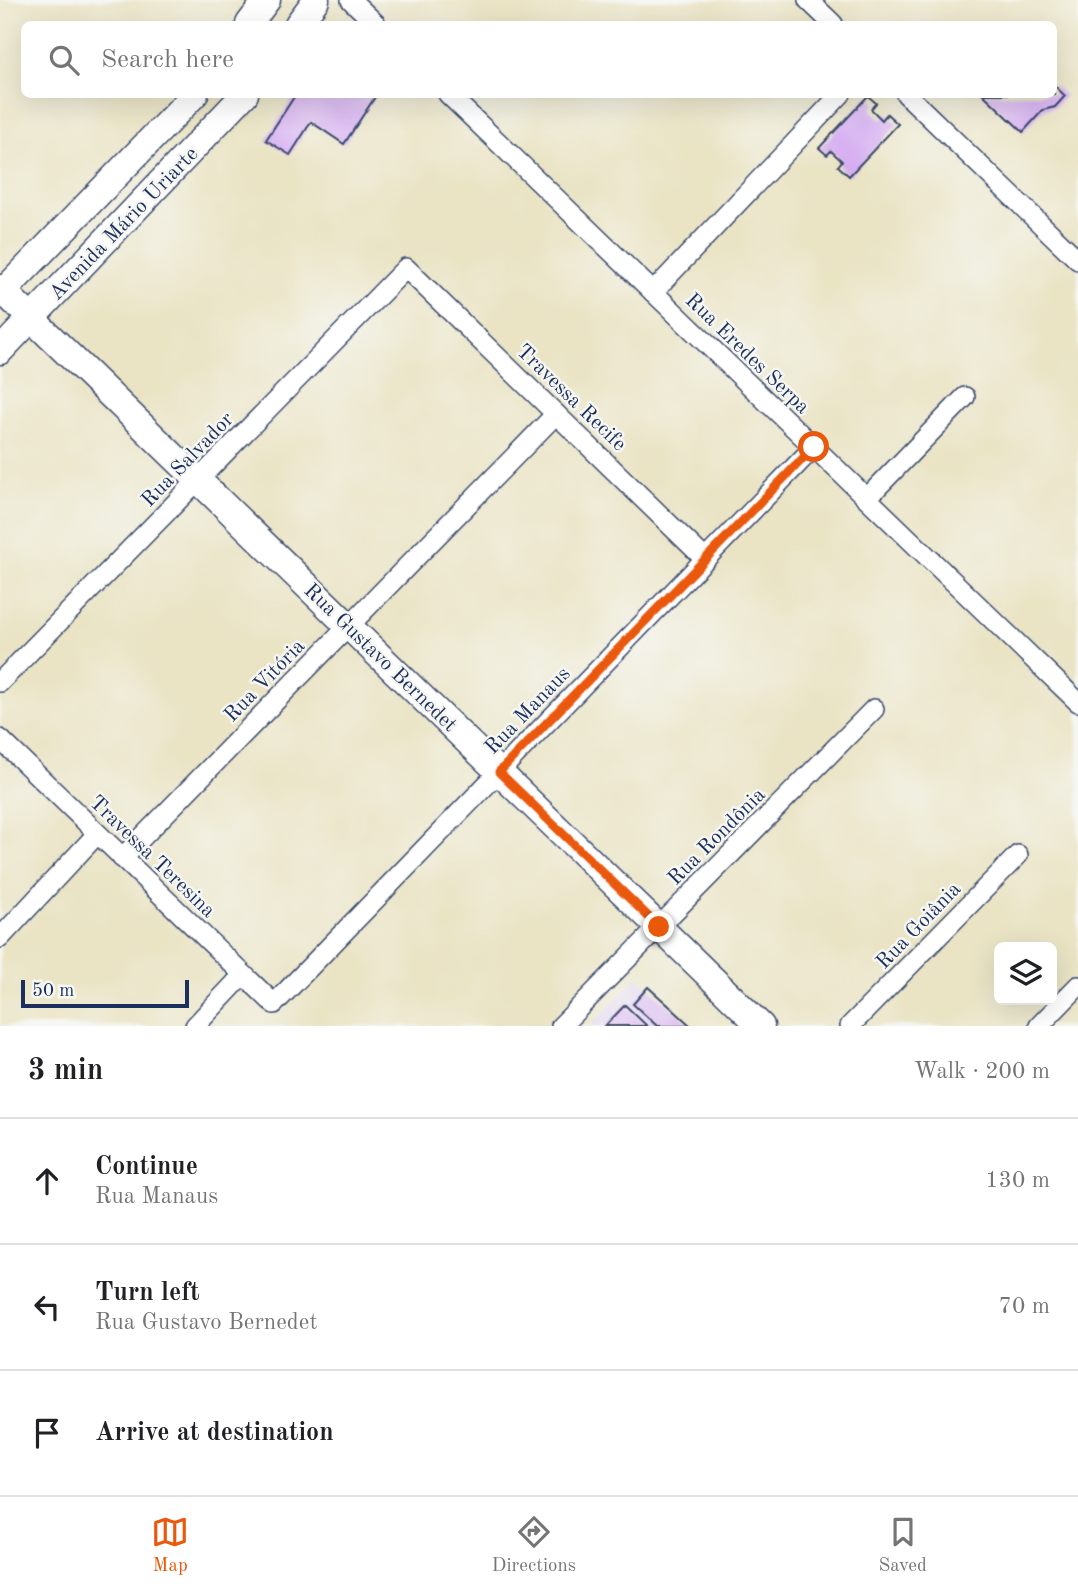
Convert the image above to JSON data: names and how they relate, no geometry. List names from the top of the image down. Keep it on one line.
{"streets":{"main road":["Avenida Mário Uriarte","Rua Gustavo Bernedet"],"street":["Rua Eredes Serpa","Travessa Recife","Rua Salvador","Rua Vitória","Rua Manaus","Rua Rondônia","Travessa Teresina","Rua Goiânia"]},"crossings":[["Avenida Mário Uriarte","Rua Gustavo Bernedet"],["Rua Eredes Serpa","Rua Manaus"],["Travessa Recife","Rua Salvador"],["Travessa Recife","Rua Vitória"],["Travessa Recife","Rua Manaus"],["Rua Salvador","Rua Gustavo Bernedet"],["Rua Gustavo Bernedet","Rua Vitória"],["Rua Gustavo Bernedet","Rua Manaus"],["Rua Gustavo Bernedet","Rua Rondônia"],["Rua Vitória","Travessa Teresina"],["Rua Manaus","Travessa Teresina"]],"scale_bar":"50 m","page":{"search":"Search here","scale":"50 m","heading":["3 min","Walk · 200 m"],"list":[["Continue","Rua Manaus","130 m"],["Turn left","Rua Gustavo Bernedet","70 m"],"Arrive at destination"],"nav":["Map","Directions","Saved"]}}
